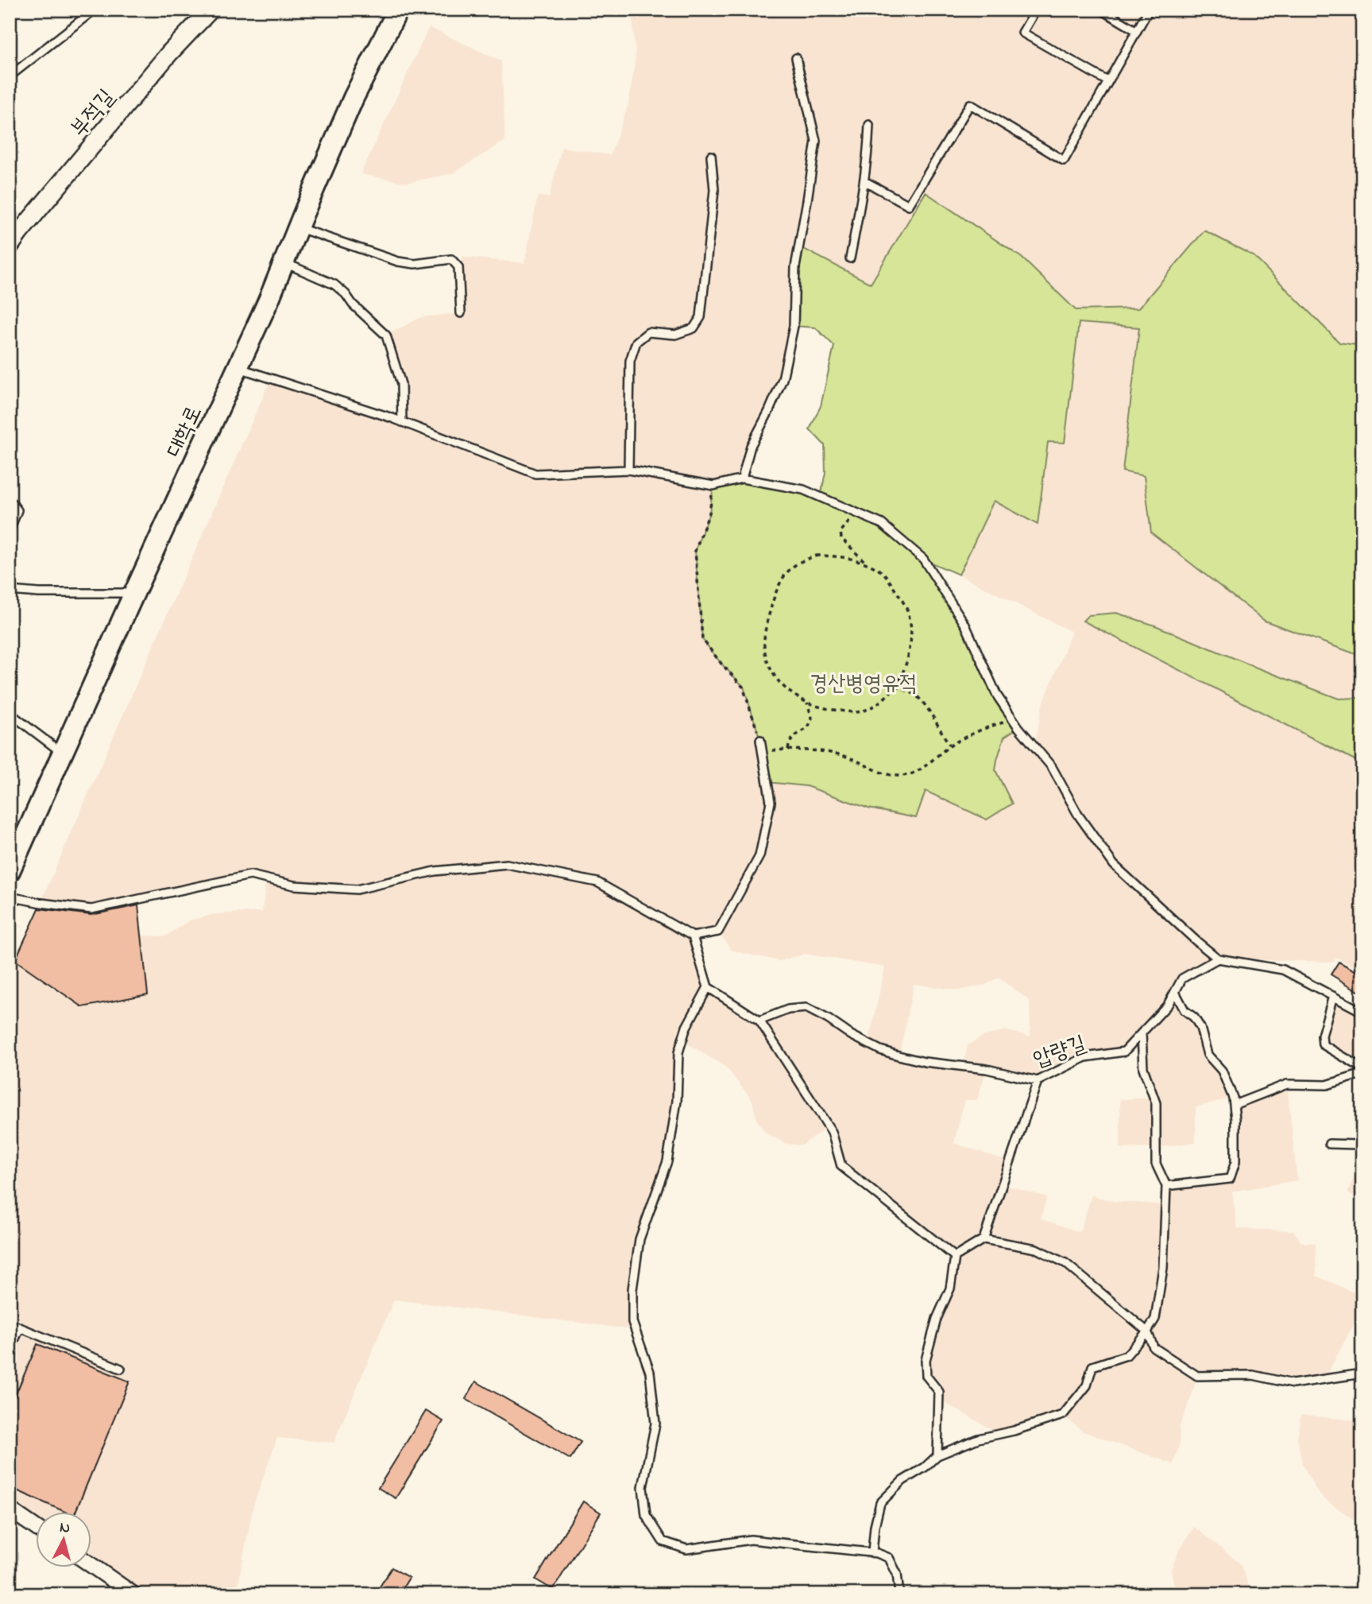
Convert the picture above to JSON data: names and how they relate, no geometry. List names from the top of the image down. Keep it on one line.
{"streets":{"main road":["대학로"],"street":["부적길"],"lane":["압량길"]},"parks":["경산병영유적"],"north":"top"}
